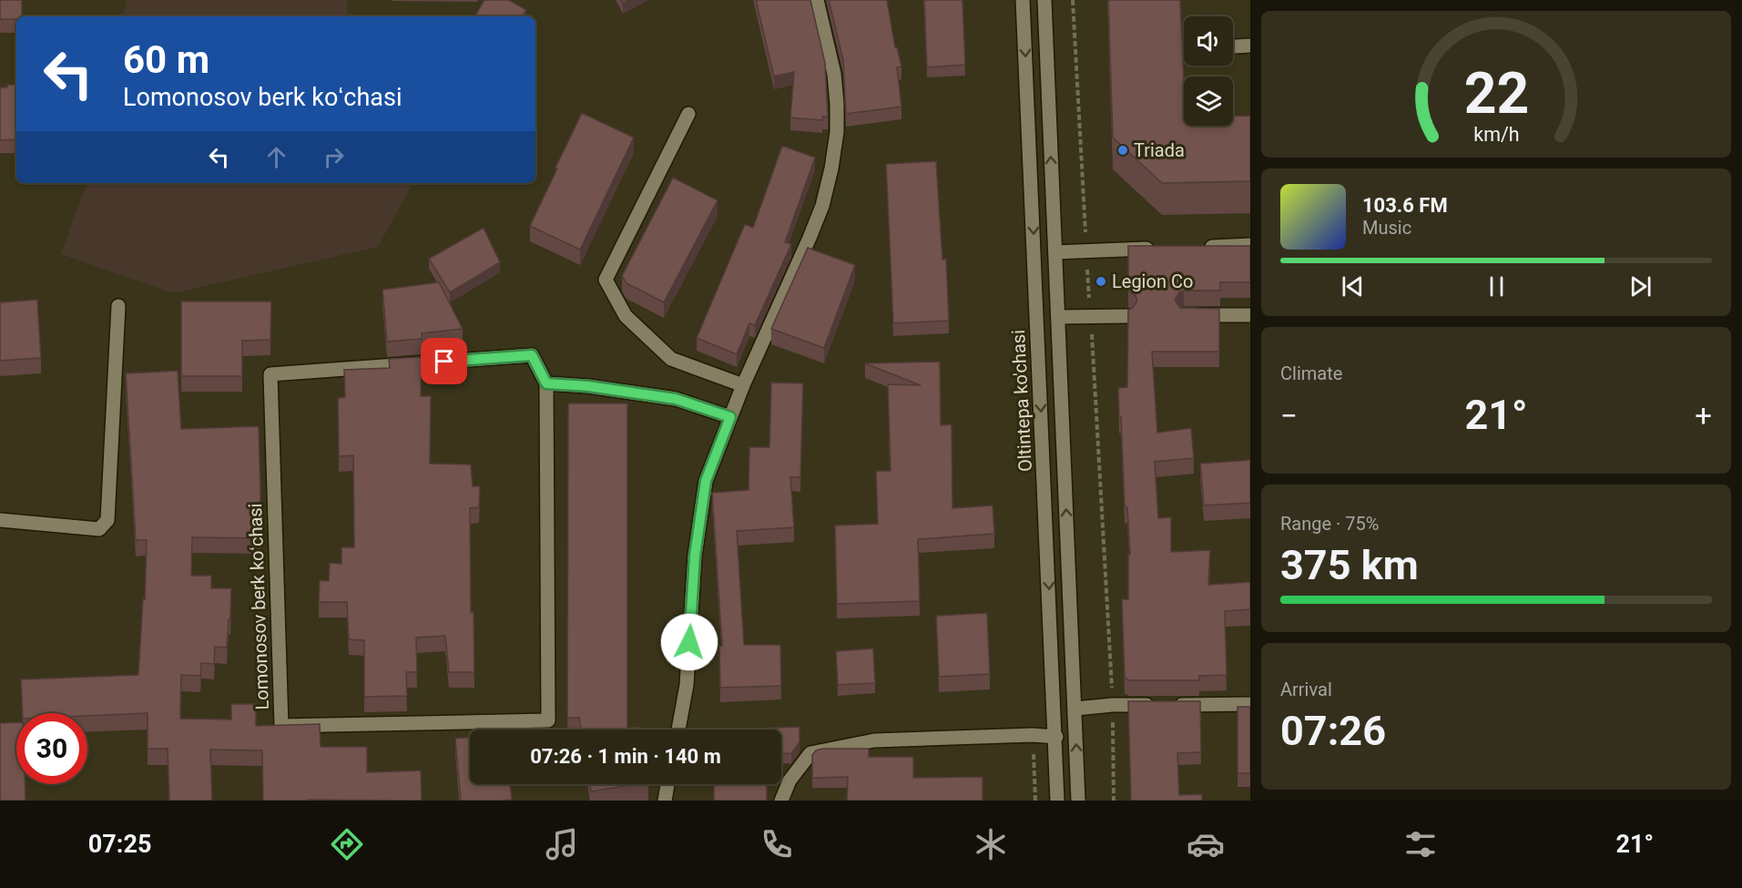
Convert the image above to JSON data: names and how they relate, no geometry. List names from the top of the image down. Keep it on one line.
{"streets":{"street":["Oltintepa ko'chasi","Lomonosov berk koʻchasi"]},"places":["Triada","Legion Co"],"page":{"turn":["60 m","Lomonosov berk koʻchasi"],"song":["103.6 FM","Music"],"tile":["Climate",["Range · 75%","375 km"],["Arrival","07:26"]],"heat":["−","21°","+"],"limit":"30","trip":"07:26 · 1 min · 140 m","tabs":["07:25","21°"],"gauge":["22","km/h"]}}
